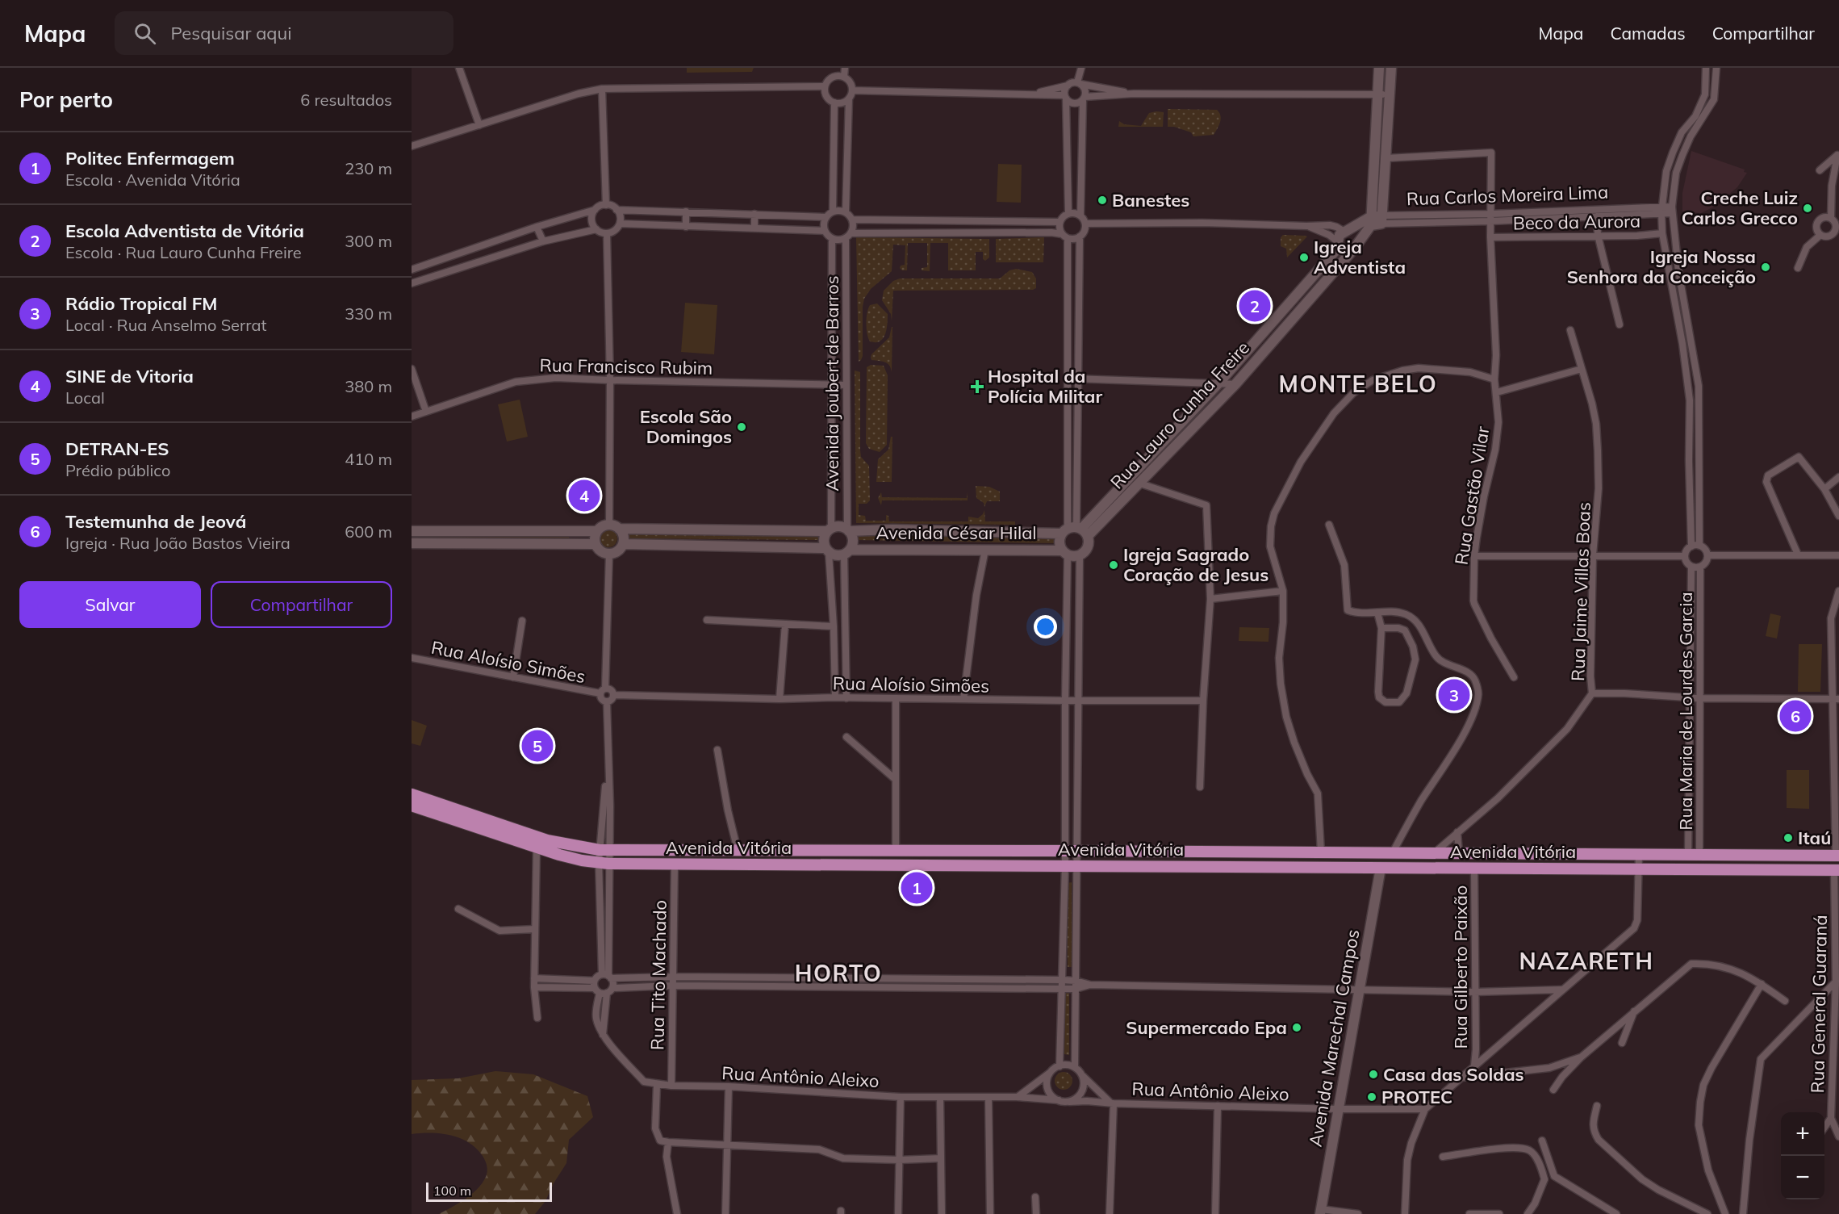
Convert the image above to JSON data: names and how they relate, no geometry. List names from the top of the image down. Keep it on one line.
{"streets":{"main road":["Avenida Vitória"],"street":["Rua Carlos Moreira Lima","Beco da Aurora","Rua Francisco Rubim","Avenida Joubert de Barros","Rua Lauro Cunha Freire","Rua Gastão Vilar","Avenida César Hilal","Rua Jaime Villas Boas","Rua Aloísio Simões","Rua Maria de Lourdes Garcia","Rua Gilberto Paixão","Rua Tito Machado","Rua General Guaraná","Avenida Marechal Campos","Rua Antônio Aleixo"]},"crossings":[["Rua Carlos Moreira Lima","Rua Lauro Cunha Freire"],["Rua Carlos Moreira Lima","Rua Gastão Vilar"],["Beco da Aurora","Rua Gastão Vilar"],["Rua Francisco Rubim","Avenida Joubert de Barros"],["Avenida Joubert de Barros","Avenida César Hilal"],["Rua Lauro Cunha Freire","Avenida César Hilal"],["Rua Jaime Villas Boas","Avenida Vitória"],["Rua Maria de Lourdes Garcia","Avenida Vitória"],["Avenida Vitória","Rua Gilberto Paixão"],["Avenida Vitória","Rua Tito Machado"],["Avenida Vitória","Rua General Guaraná"],["Avenida Vitória","Avenida Marechal Campos"],["Rua Tito Machado","Rua Antônio Aleixo"],["Avenida Marechal Campos","Rua Antônio Aleixo"]],"districts":["MONTE BELO","NAZARETH","HORTO"],"places":{"other":["Banestes","Creche Luiz Carlos Grecco","Igreja Adventista","Igreja Nossa Senhora da Conceição","Escola São Domingos","Igreja Sagrado Coração de Jesus","Itaú","Supermercado Epa","Casa das Soldas","PROTEC"],"health":["Hospital da Polícia Militar"]},"scale_bar":"100 m","page":{"header":"Mapa","search":"Pesquisar aqui","nav":["Mapa","Camadas","Compartilhar"],"heading":["Por perto","6 resultados"],"list":[{"mark":"1","name":"Politec Enfermagem","note":"Escola · Avenida Vitória","value":"230 m"},{"mark":"2","name":"Escola Adventista de Vitória","note":"Escola · Rua Lauro Cunha Freire","value":"300 m"},{"mark":"3","name":"Rádio Tropical FM","note":"Local · Rua Anselmo Serrat","value":"330 m"},{"mark":"4","name":"SINE de Vitoria","note":"Local","value":"380 m"},{"mark":"5","name":"DETRAN-ES","note":"Prédio público","value":"410 m"},{"mark":"6","name":"Testemunha de Jeová","note":"Igreja · Rua João Bastos Vieira","value":"600 m"}],"pins":["2","4","3","6","5","1"],"buttons":["Salvar","Compartilhar"],"map_buttons":["+","−"],"scale":"100 m"}}
